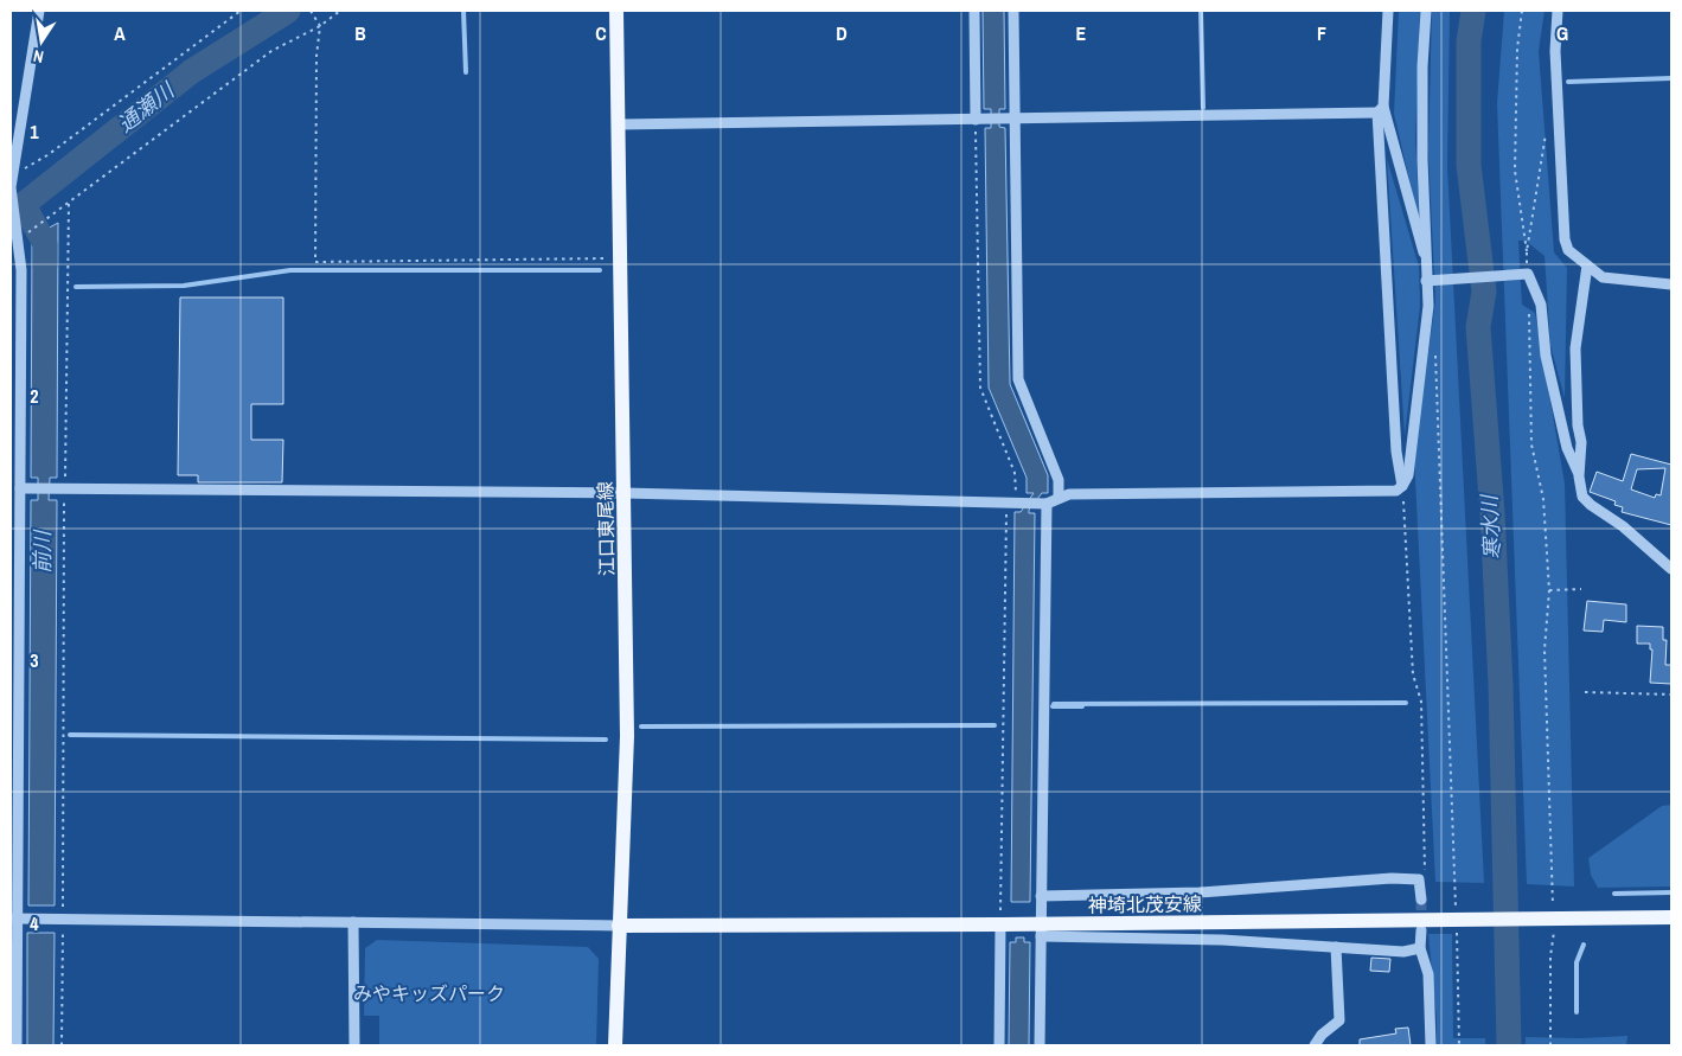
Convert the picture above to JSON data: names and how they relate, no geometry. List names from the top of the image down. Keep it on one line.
{"streets":{"main road":["江口東尾線","神埼北茂安線"]},"crossings":[["江口東尾線","神埼北茂安線"]],"water":["通瀬川","寒水川","前川"],"parks":["みやキッズパーク"],"north":"bottom","grid":{"columns":["A","B","C","D","E","F","G"],"rows":["1","2","3","4"]}}
